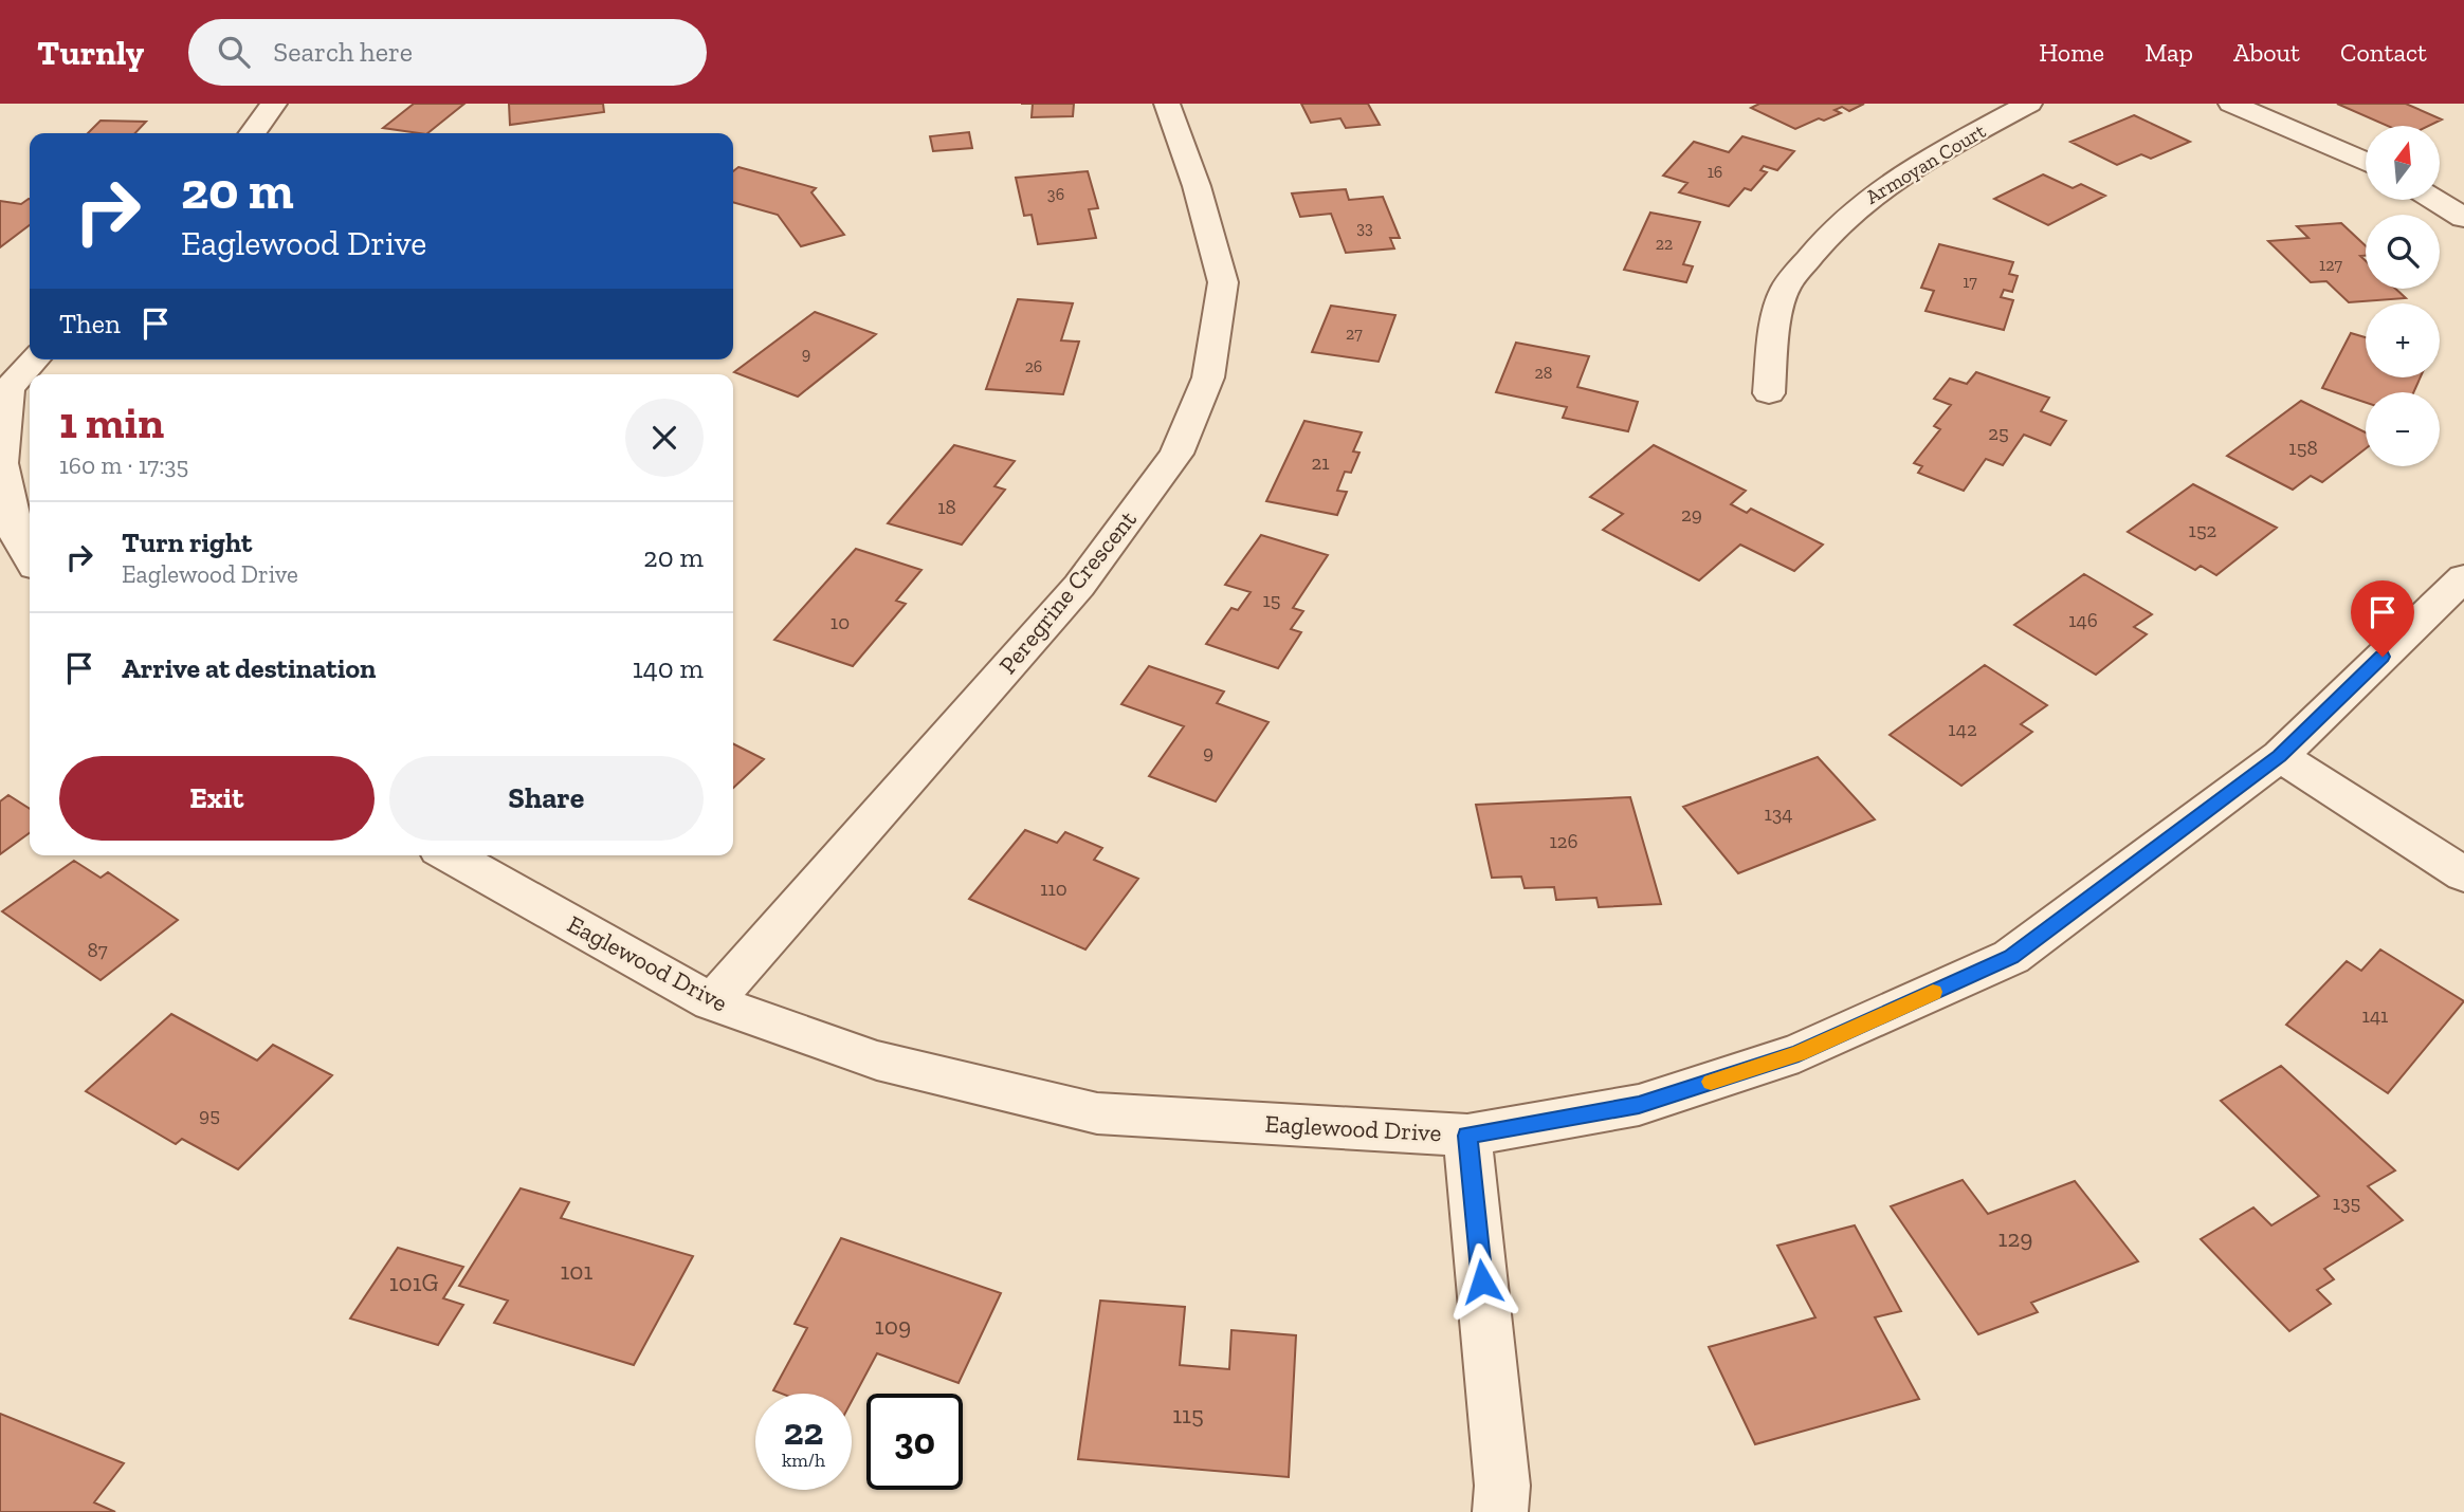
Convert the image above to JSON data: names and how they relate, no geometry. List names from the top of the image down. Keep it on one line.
{"streets":{"street":["Armoyan Court","Peregrine Crescent","Eaglewood Drive"]},"crossings":[["Peregrine Crescent","Eaglewood Drive"]],"house_numbers":["16","36","33","22","127","17","27","9","26","28","25","158","21","18","29","152","15","146","10","142","9","134","126","110","87","141","95","135","129","101","101G","109","115"],"north":"top","page":{"header":"Turnly","search":"Search here","nav":["Home","Map","About","Contact"],"map_buttons":["+","−"],"turn":["20 m","Eaglewood Drive"],"then":"Then","heading":["1 min","160 m · 17:35"],"list":[{"name":"Turn right","note":"Eaglewood Drive","value":"20 m"},{"name":"Arrive at destination","value":"140 m"}],"buttons":["Exit","Share"],"speed":"22 km/h","limit":"30"}}
